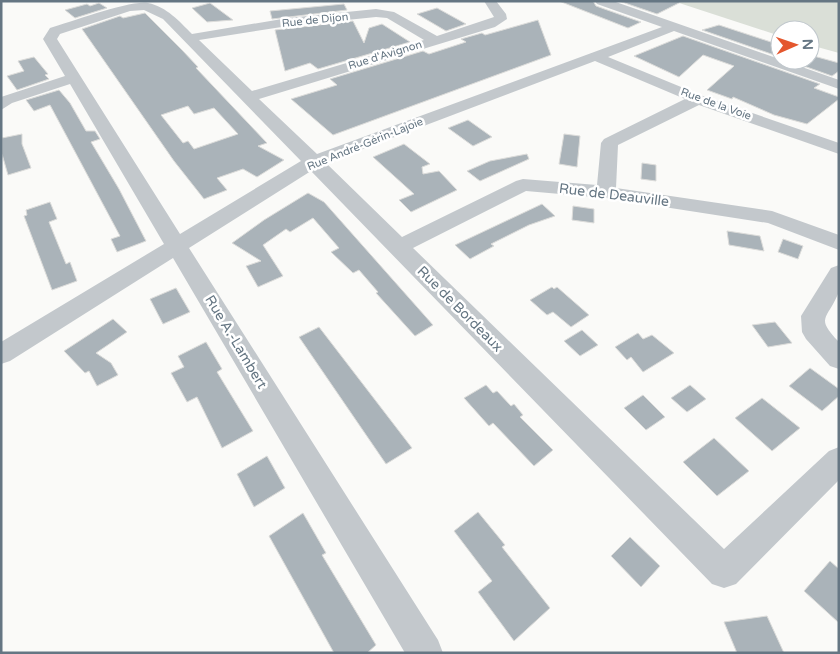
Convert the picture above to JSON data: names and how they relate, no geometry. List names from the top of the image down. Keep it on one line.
{"streets":{"street":["Rue de Dijon","Rue d'Avignon","Rue de la Voie","Rue André-Gérin-Lajoie","Rue de Deauville","Rue de Bordeaux","Rue A.-Lambert"]},"crossings":[["Rue de Dijon","Rue d'Avignon"],["Rue de Dijon","Rue de Bordeaux"],["Rue d'Avignon","Rue de Bordeaux"],["Rue de la Voie","Rue André-Gérin-Lajoie"],["Rue André-Gérin-Lajoie","Rue de Bordeaux"],["Rue André-Gérin-Lajoie","Rue A.-Lambert"],["Rue de Deauville","Rue de Bordeaux"],["Rue de Bordeaux","Rue A.-Lambert"]],"north":"right"}
